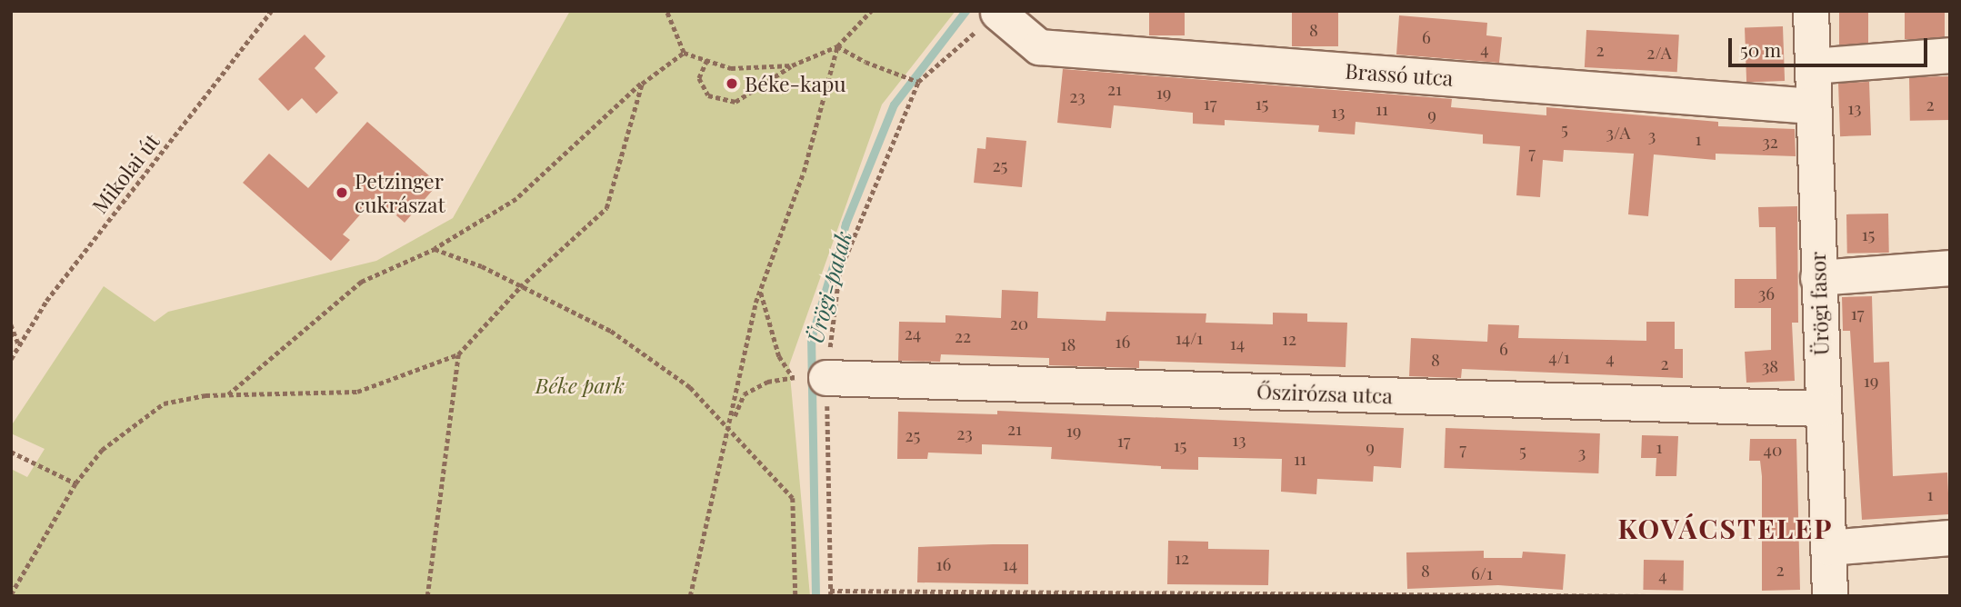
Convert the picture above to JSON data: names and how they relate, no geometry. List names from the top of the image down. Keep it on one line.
{"streets":{"street":["Brassó utca","Ürögi fasor","Őszirózsa utca"],"path":["Mikolai út"]},"crossings":[["Brassó utca","Ürögi fasor"],["Ürögi fasor","Őszirózsa utca"]],"districts":["KOVÁCSTELEP"],"water":["Ürögi-patak"],"parks":["Béke park"],"places":["Béke-kapu","Petzinger cukrászat"],"house_numbers":["8","6","4","2","2/A","21","19","23","17","15","2","13","11","13","9","5","3/A","3","1","32","7","25","15","36","17","20","24","22","14/1","12","16","14","18","6","4/1","4","8","2","38","19","21","19","23","25","13","17","15","9","1","7","40","5","3","11","1","12","16","14","2","8","6/1","4"],"scale_bar":"50 m"}
